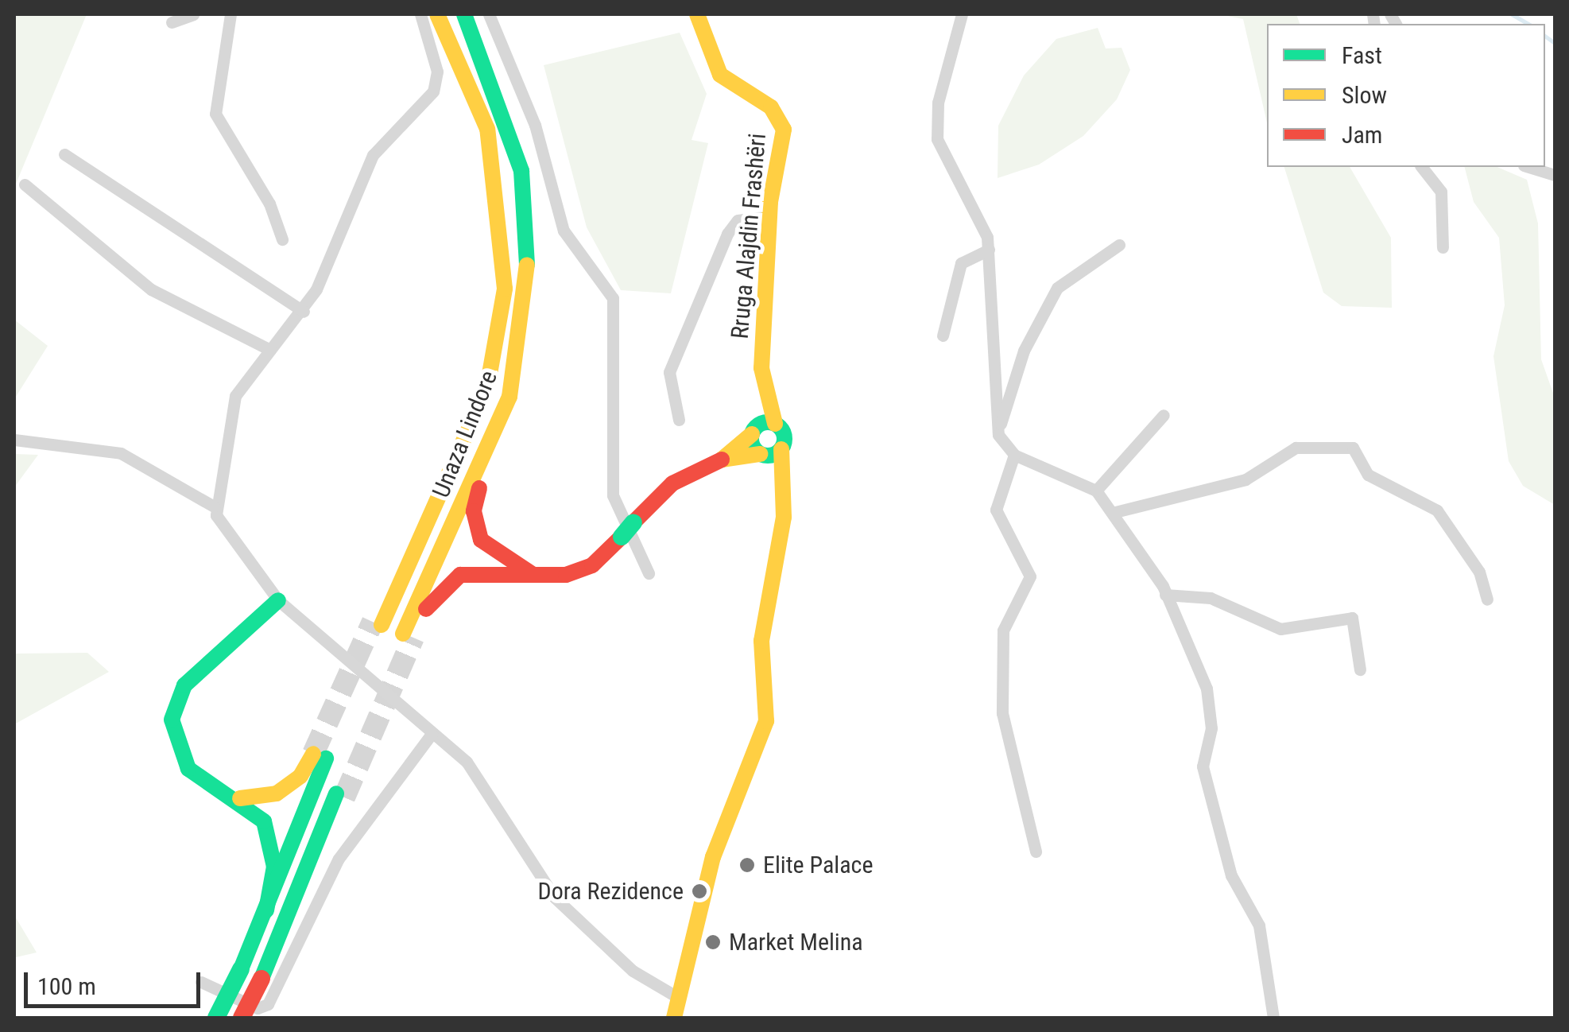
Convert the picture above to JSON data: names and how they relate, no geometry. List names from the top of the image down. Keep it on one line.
{"streets":{"main road":["Rruga Alajdin Frashëri","Unaza Lindore"]},"places":["Elite Palace","Dora Rezidence","Market Melina"],"legend":["Fast","Slow","Jam"],"scale_bar":"100 m"}
